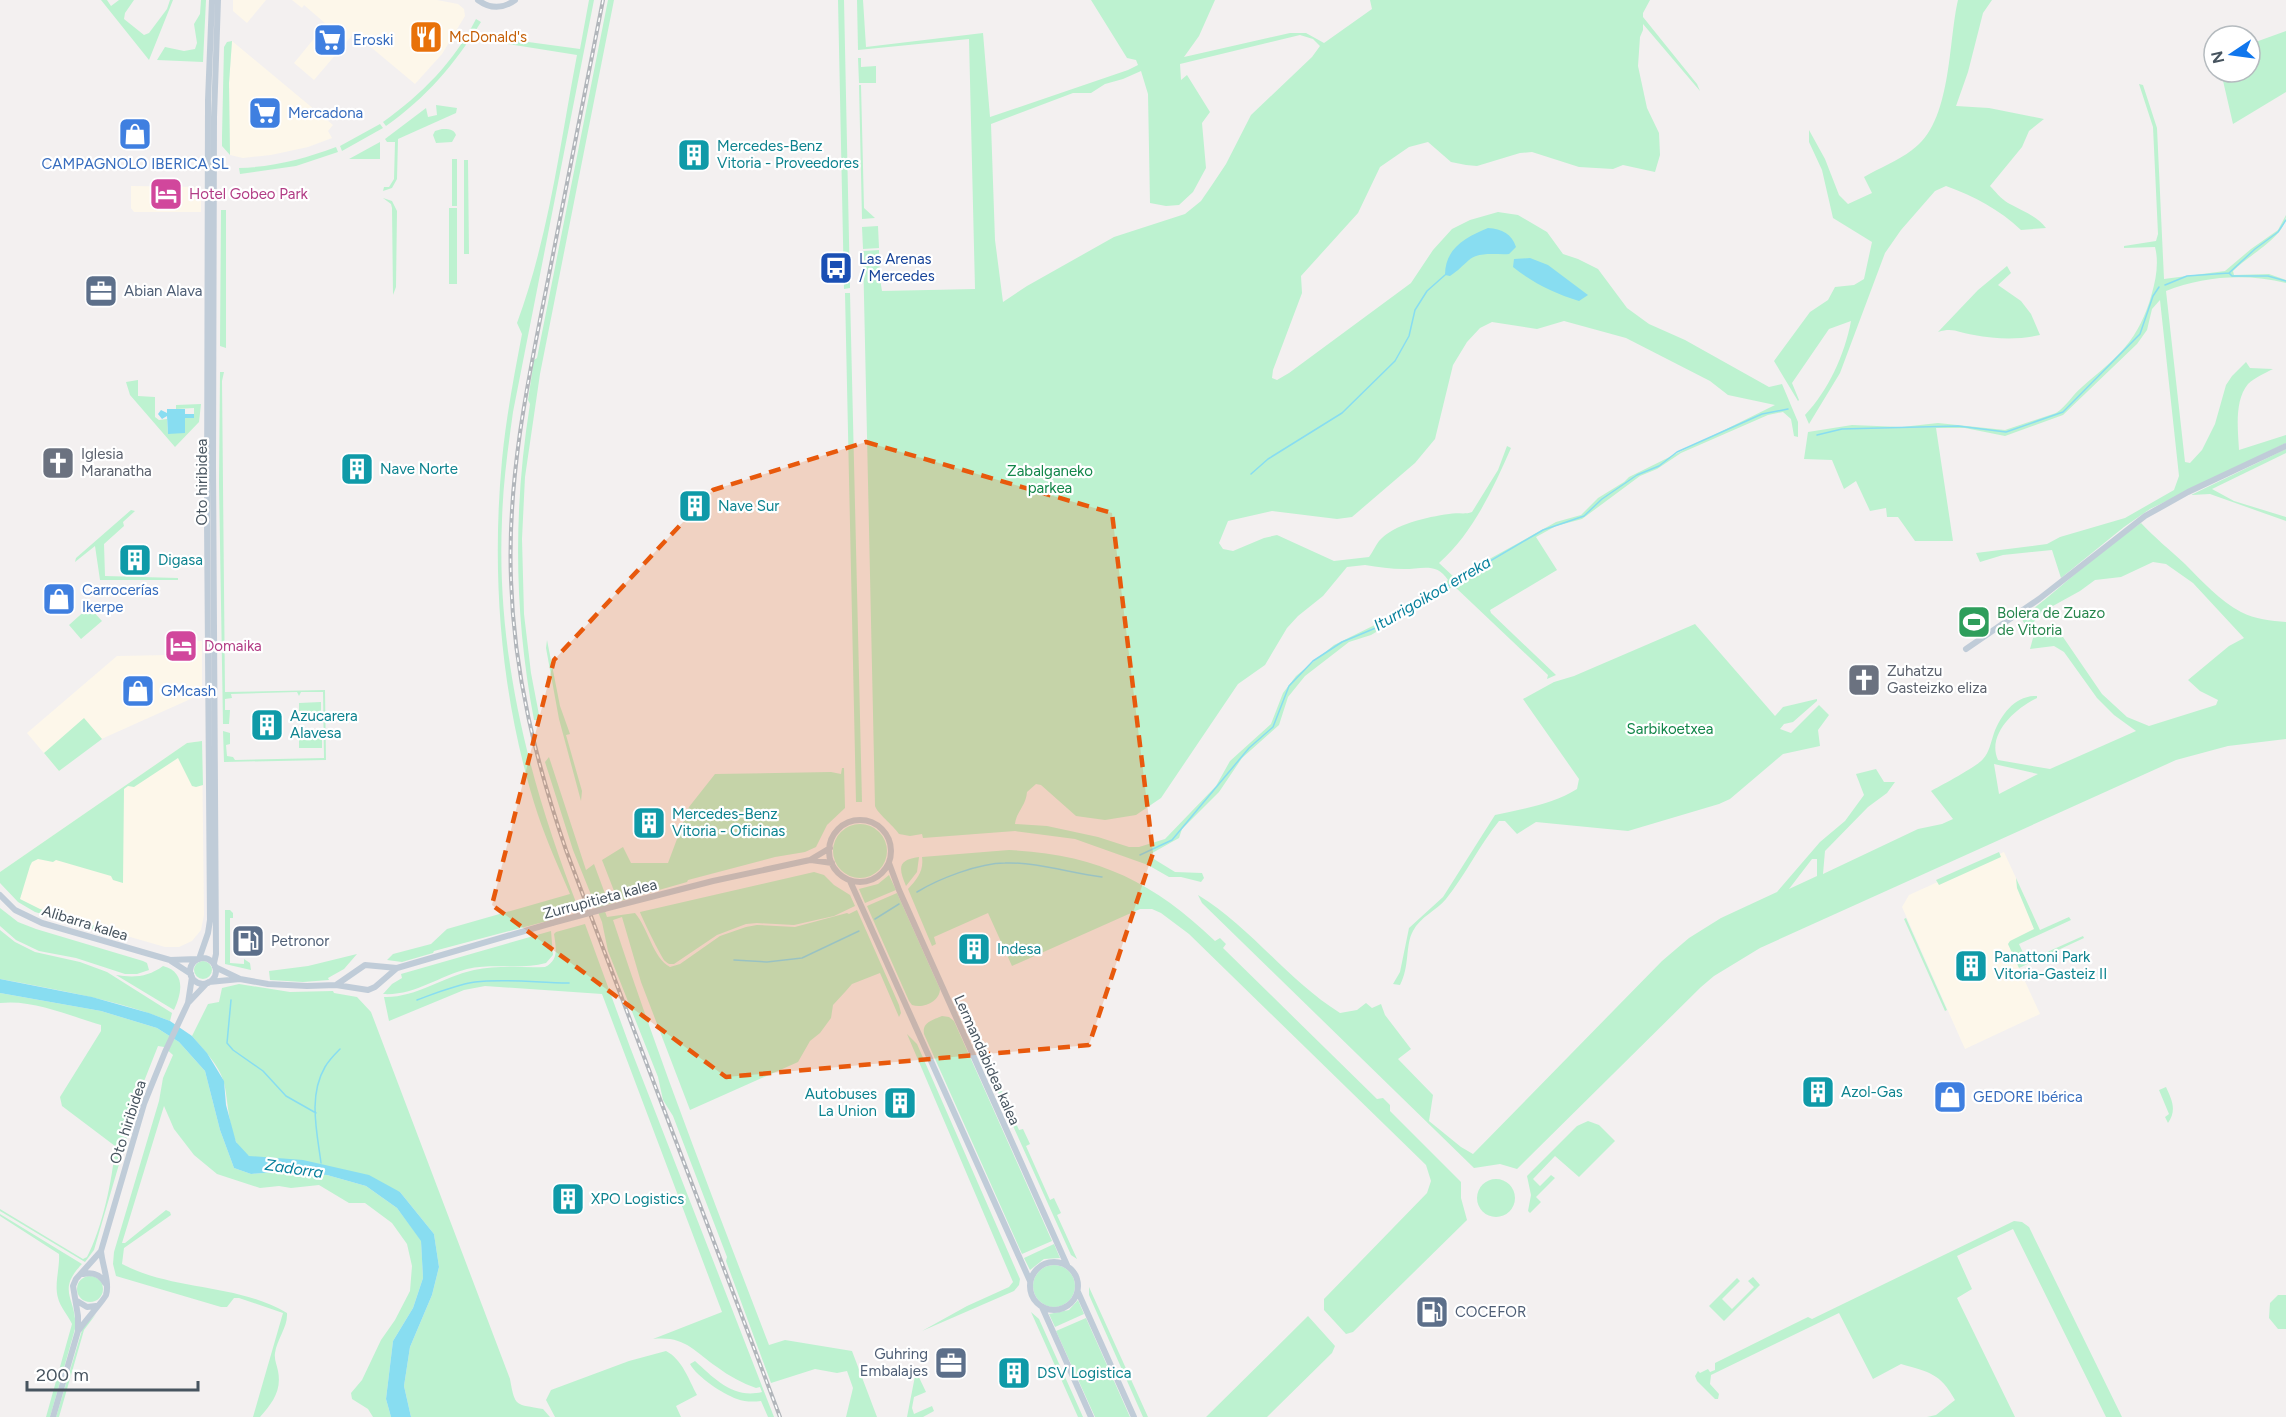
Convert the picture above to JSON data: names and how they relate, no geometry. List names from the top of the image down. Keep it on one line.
{"streets":{"street":["Oto hiribidea","Zurrupitieta kalea","Alibarra kalea","Lermandabidea kalea"]},"crossings":[["Oto hiribidea","Alibarra kalea"],["Zurrupitieta kalea","Lermandabidea kalea"]],"water":["Iturrigoikoa erreka","Zadorra"],"parks":["Zabalganeko parkea","Sarbikoetxea"],"places":{"restaurant":["McDonald's"],"supermarket":["Eroski","Mercadona"],"shop":["CAMPAGNOLO IBERICA SL","Carrocerías Ikerpe","GMcash","GEDORE Ibérica"],"building":["Mercedes-Benz Vitoria - Proveedores","Nave Norte","Nave Sur","Digasa","Azucarera Alavesa","Mercedes-Benz Vitoria - Oficinas","Indesa","Panattoni Park Vitoria-Gasteiz II","Azol-Gas","Autobuses La Union","XPO Logistics","DSV Logistica"],"hotel":["Hotel Gobeo Park","Domaika"],"bus stop":["Las Arenas / Mercedes"],"office":["Abian Alava","Guhring Embalajes"],"church":["Iglesia Maranatha","Zuhatzu Gasteizko eliza"],"sports":["Bolera de Zuazo de Vitoria"],"fuel station":["Petronor","COCEFOR"]},"scale_bar":"200 m","north":"left"}
